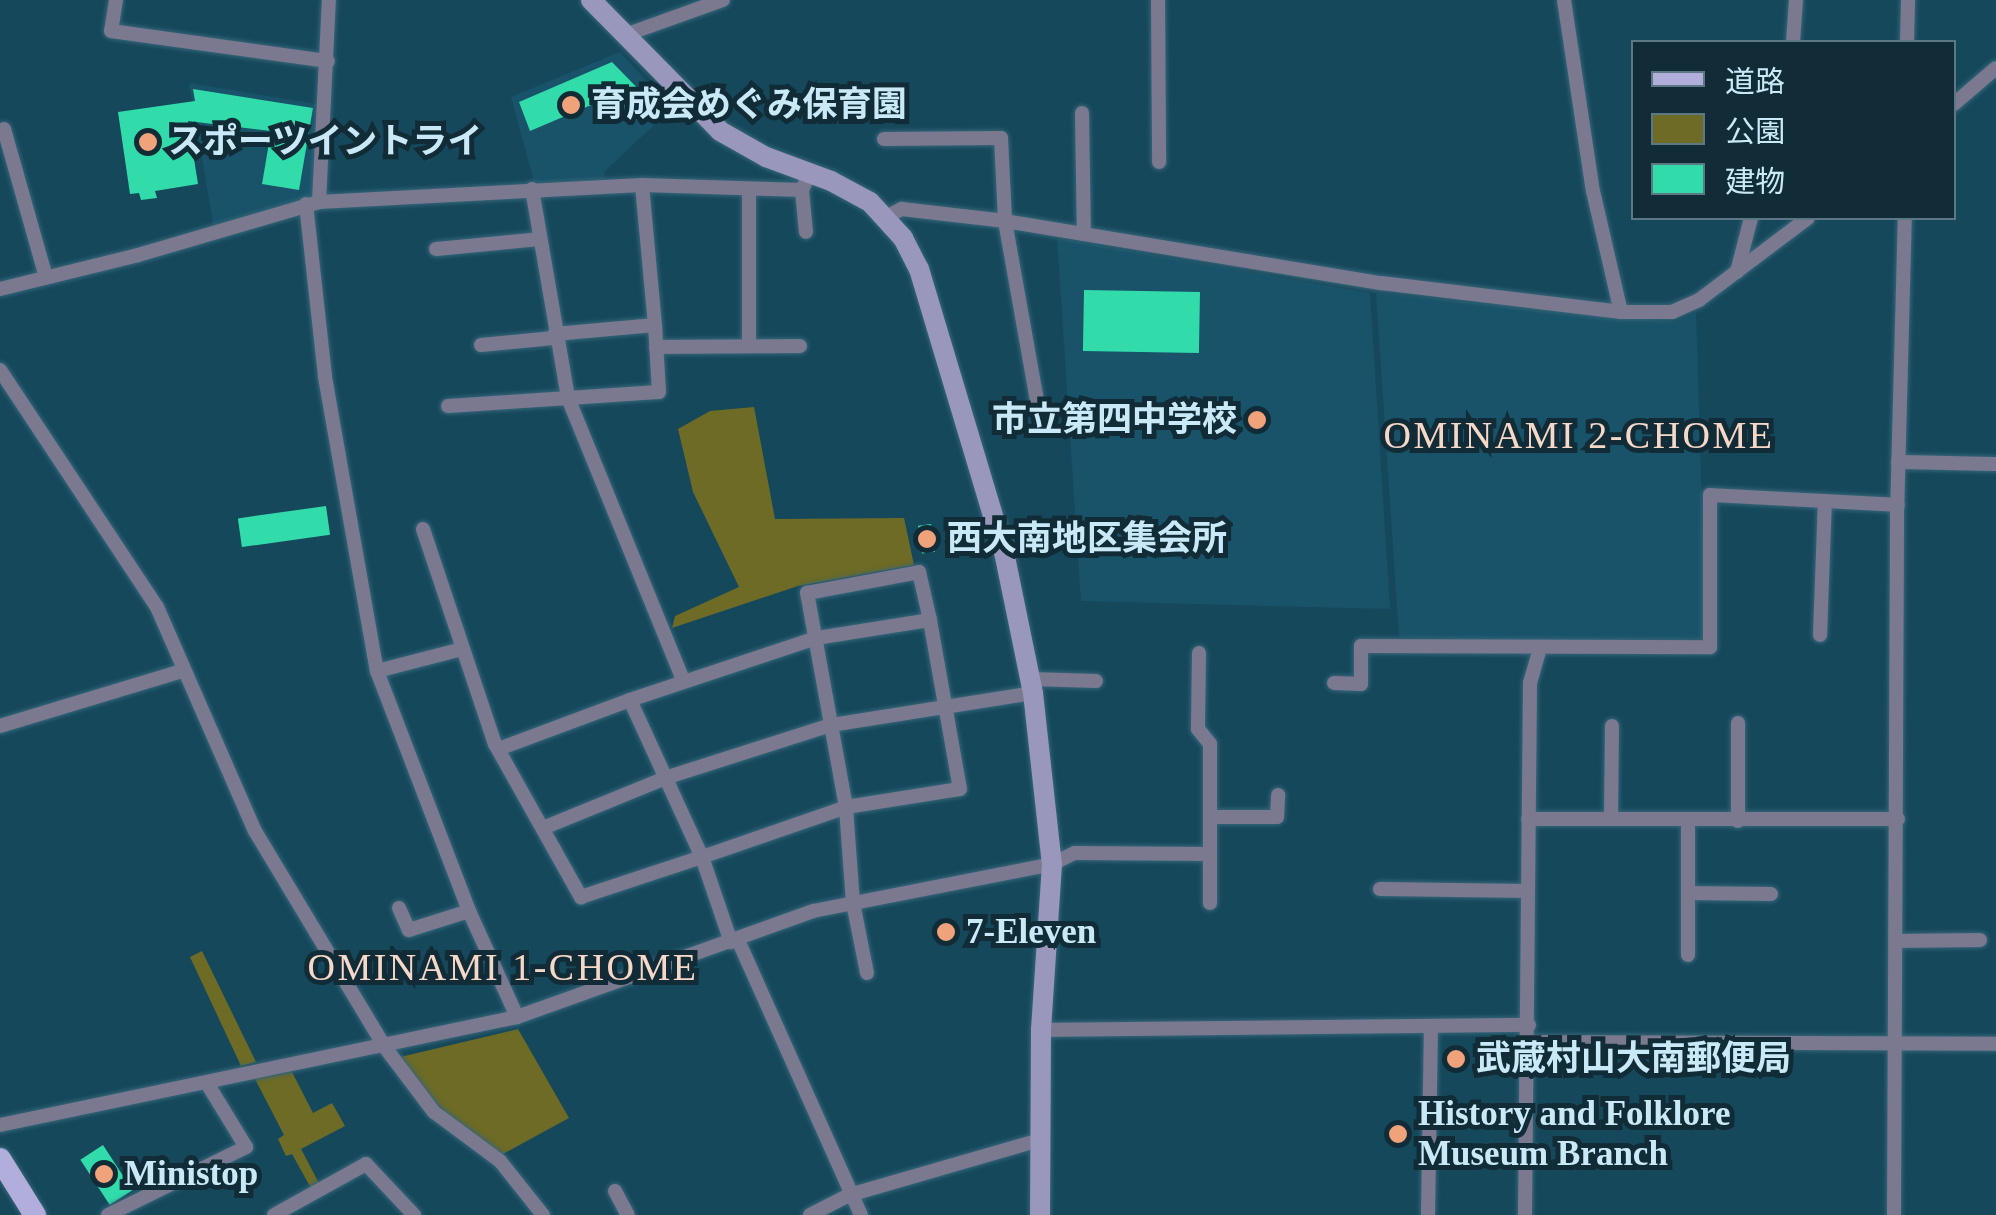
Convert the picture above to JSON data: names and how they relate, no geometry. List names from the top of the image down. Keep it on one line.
{"districts":["OMINAMI 2-CHOME","OMINAMI 1-CHOME"],"places":["育成会めぐみ保育園","スポーツイントライ","市立第四中学校","西大南地区集会所","7-Eleven","武蔵村山大南郵便局","History and Folklore Museum Branch","Ministop"],"legend":["道路","公園","建物"]}
